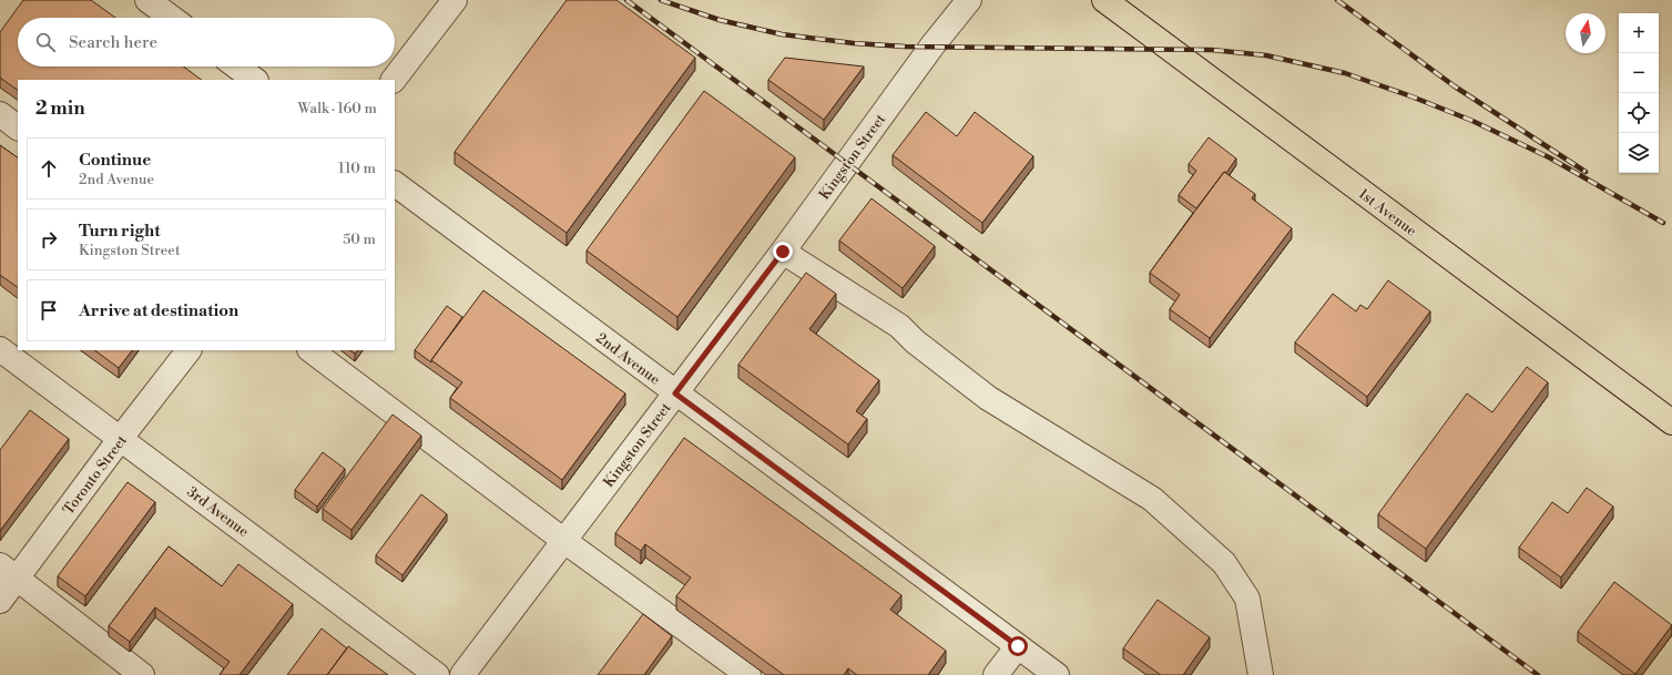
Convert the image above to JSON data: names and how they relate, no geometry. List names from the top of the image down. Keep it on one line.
{"streets":{"highway":["1st Avenue"],"street":["Kingston Street","2nd Avenue","Toronto Street","3rd Avenue"]},"crossings":[["Kingston Street","2nd Avenue"],["Toronto Street","3rd Avenue"]],"north":"top","page":{"map_buttons":["+","−"],"search":"Search here","heading":["2 min","Walk · 160 m"],"list":[["Continue","2nd Avenue","110 m"],["Turn right","Kingston Street","50 m"],"Arrive at destination"]}}
